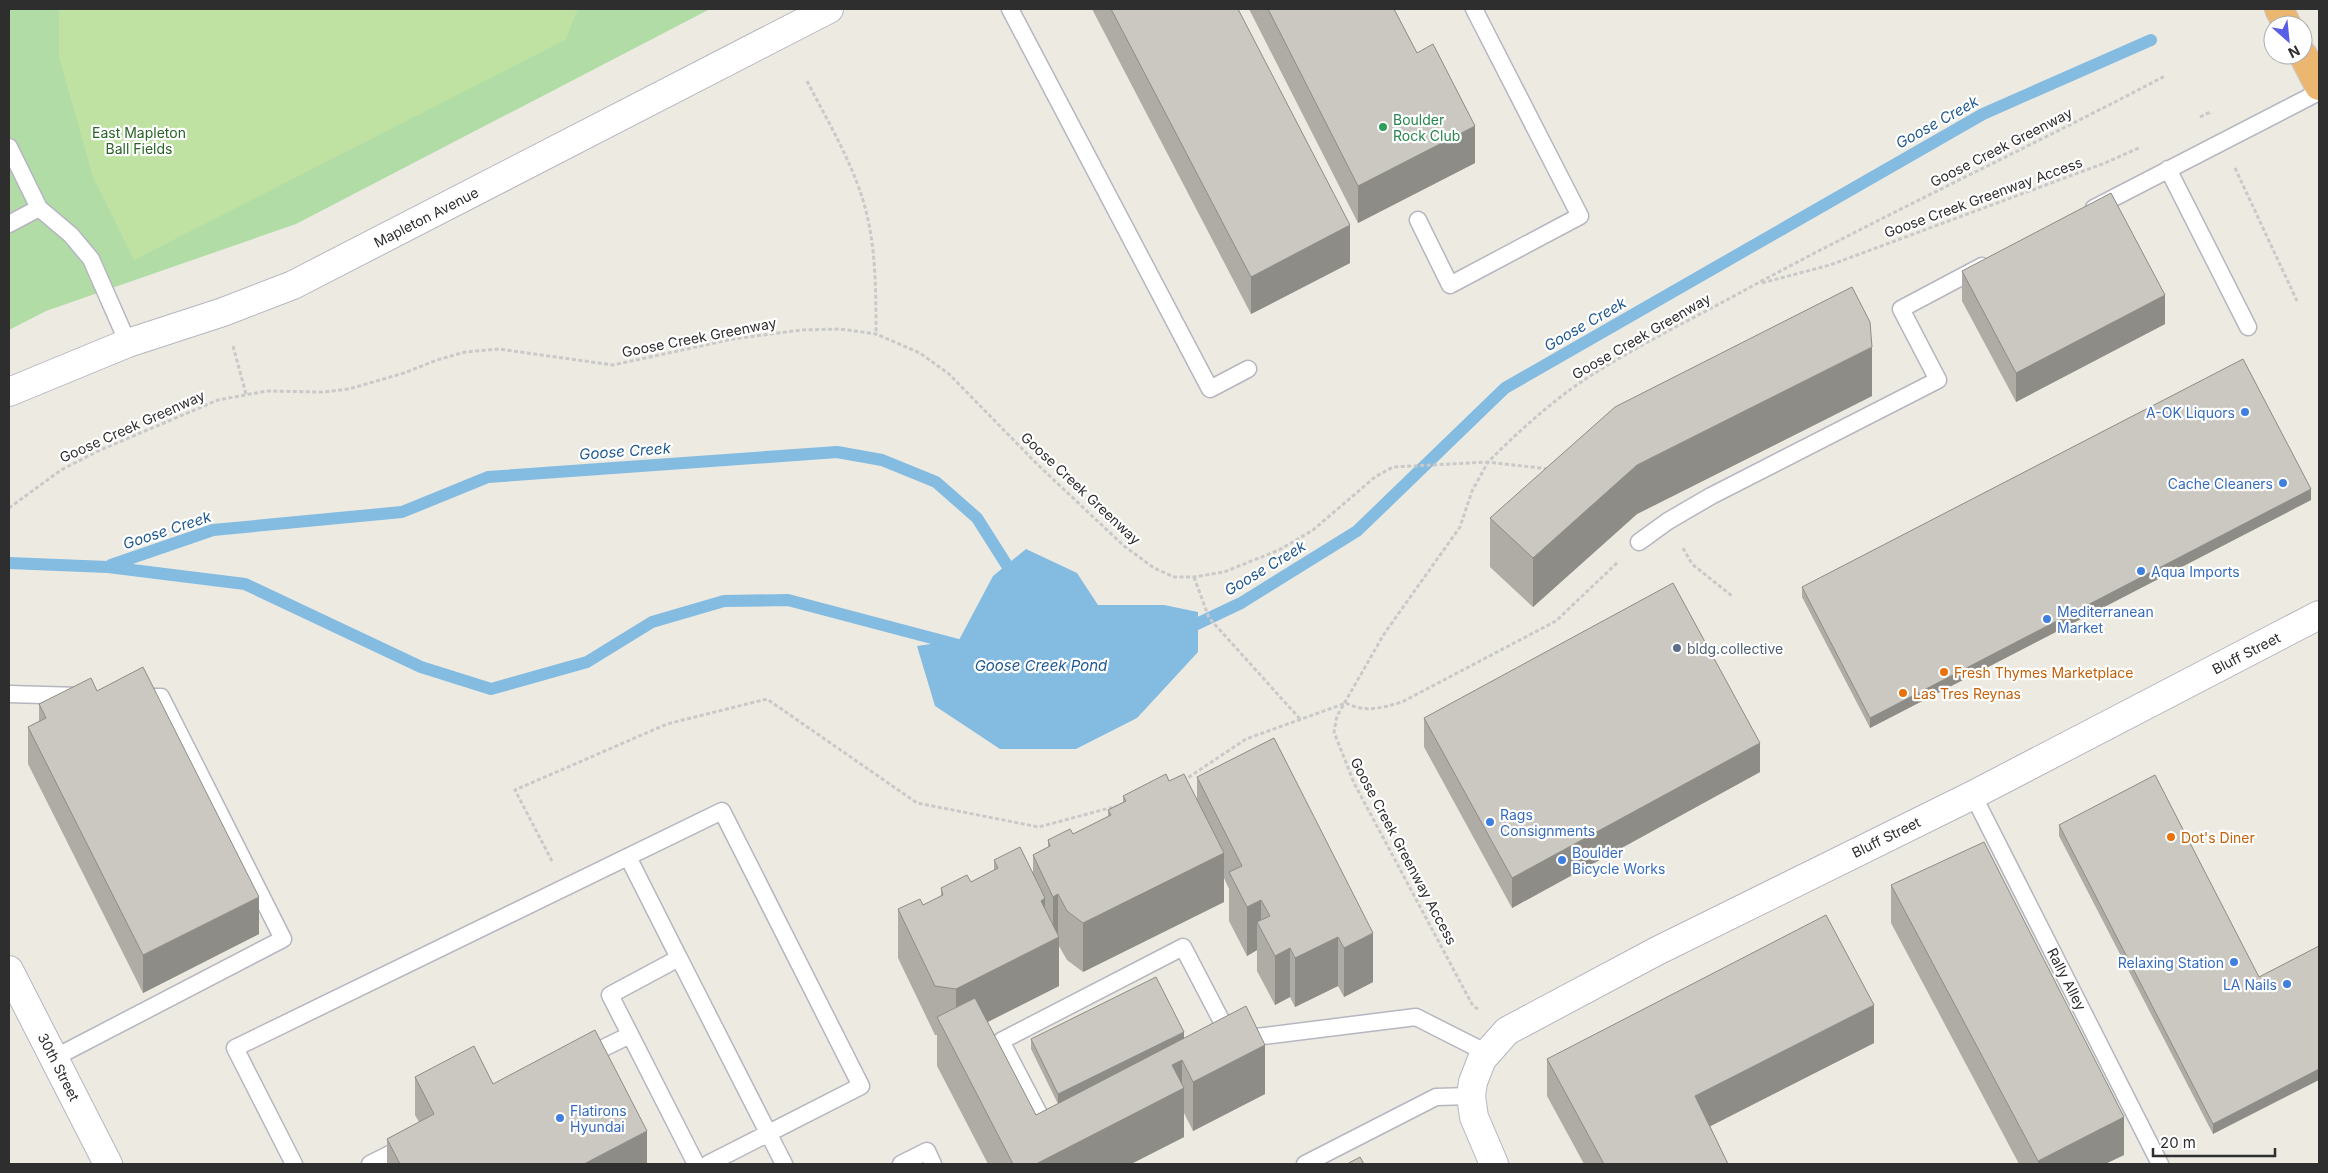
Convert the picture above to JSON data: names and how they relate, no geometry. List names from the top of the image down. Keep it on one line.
{"streets":{"street":["Mapleton Avenue","Bluff Street","30th Street"],"lane":["Rally Alley"],"path":["Goose Creek Greenway","Goose Creek Greenway Access"]},"crossings":[["Goose Creek Greenway","Goose Creek Greenway Access"],["Goose Creek Greenway Access","Bluff Street"],["Bluff Street","Rally Alley"]],"water":["Goose Creek","Goose Creek Pond"],"parks":["East Mapleton Ball Fields"],"places":["Boulder Rock Club","A-OK Liquors","Cache Cleaners","Aqua Imports","Mediterranean Market","bldg.collective","Fresh Thymes Marketplace","Las Tres Reynas","Rags Consignments","Dot's Diner","Boulder Bicycle Works","Relaxing Station","LA Nails","Flatirons Hyundai"],"scale_bar":"20 m","north":"bottom right"}
